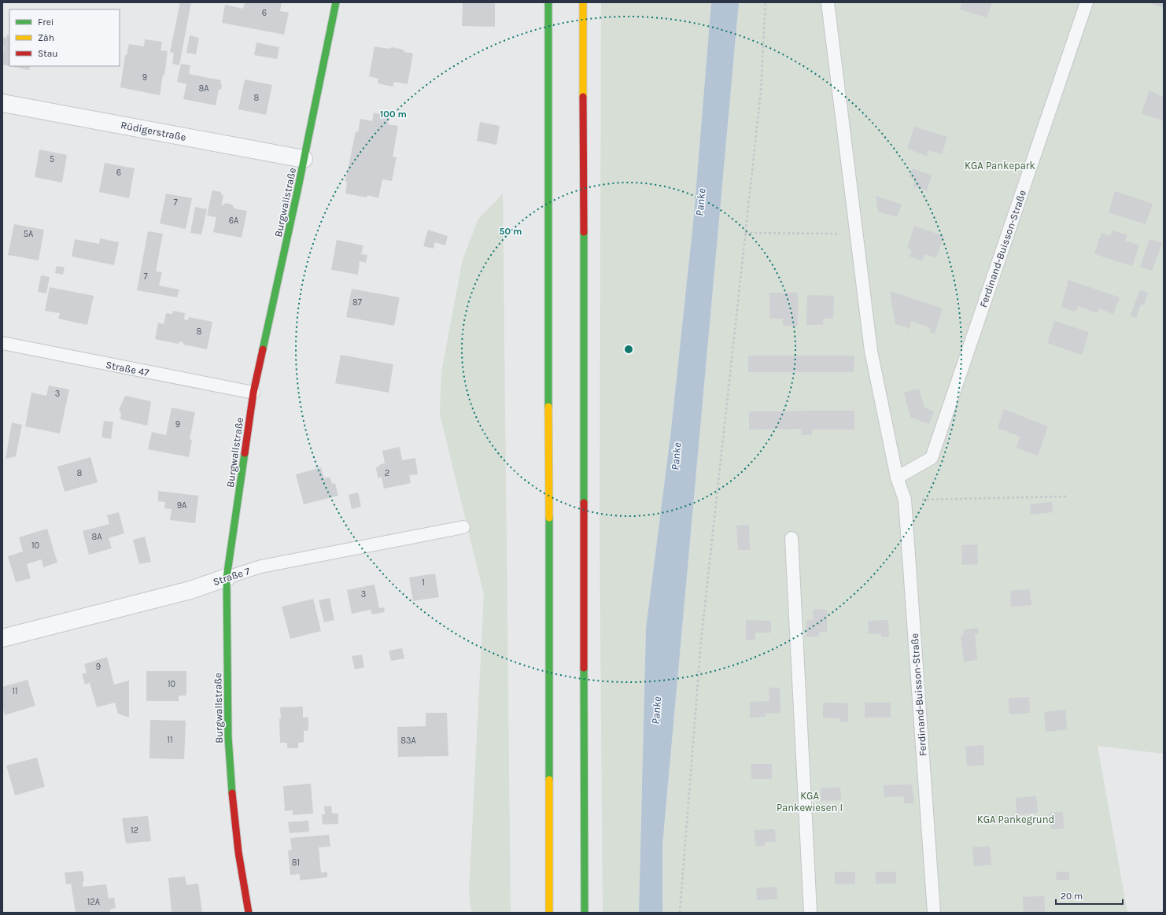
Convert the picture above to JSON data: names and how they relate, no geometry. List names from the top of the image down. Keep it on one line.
{"streets":{"main road":["Burgwallstraße"],"street":["Rüdigerstraße","Straße 7"],"lane":["Ferdinand-Buisson-Straße","Straße 47"]},"crossings":[["Rüdigerstraße","Burgwallstraße"],["Burgwallstraße","Straße 47"],["Burgwallstraße","Straße 7"]],"water":["Panke"],"parks":["KGA Pankepark","KGA Pankewiesen I","KGA Pankegrund"],"house_numbers":["6","9","8A","8","5","6","7","6A","5A","7","87","8","3","9","8","2","9A","8A","10","1","3","9","10","11","11","83A","12","81","12A"],"legend":["Frei","Zäh","Stau"],"scale_bar":"20 m","rings":["100 m","50 m"]}
